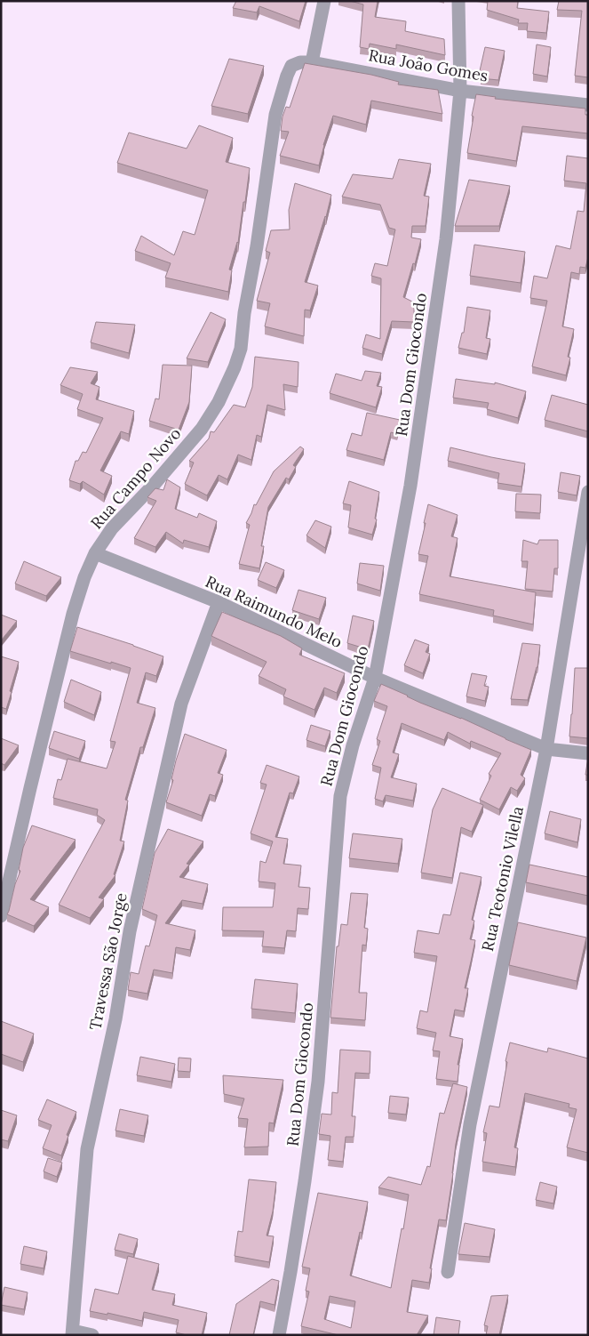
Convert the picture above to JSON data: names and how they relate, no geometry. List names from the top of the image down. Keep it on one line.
{"streets":{"street":["Rua João Gomes","Rua Dom Giocondo","Rua Campo Novo","Rua Raimundo Melo","Rua Teotonio Vilella","Travessa São Jorge"]},"crossings":[["Rua João Gomes","Rua Dom Giocondo"],["Rua João Gomes","Rua Campo Novo"],["Rua Dom Giocondo","Rua Raimundo Melo"],["Rua Campo Novo","Rua Raimundo Melo"],["Rua Raimundo Melo","Rua Teotonio Vilella"],["Rua Raimundo Melo","Travessa São Jorge"]]}
